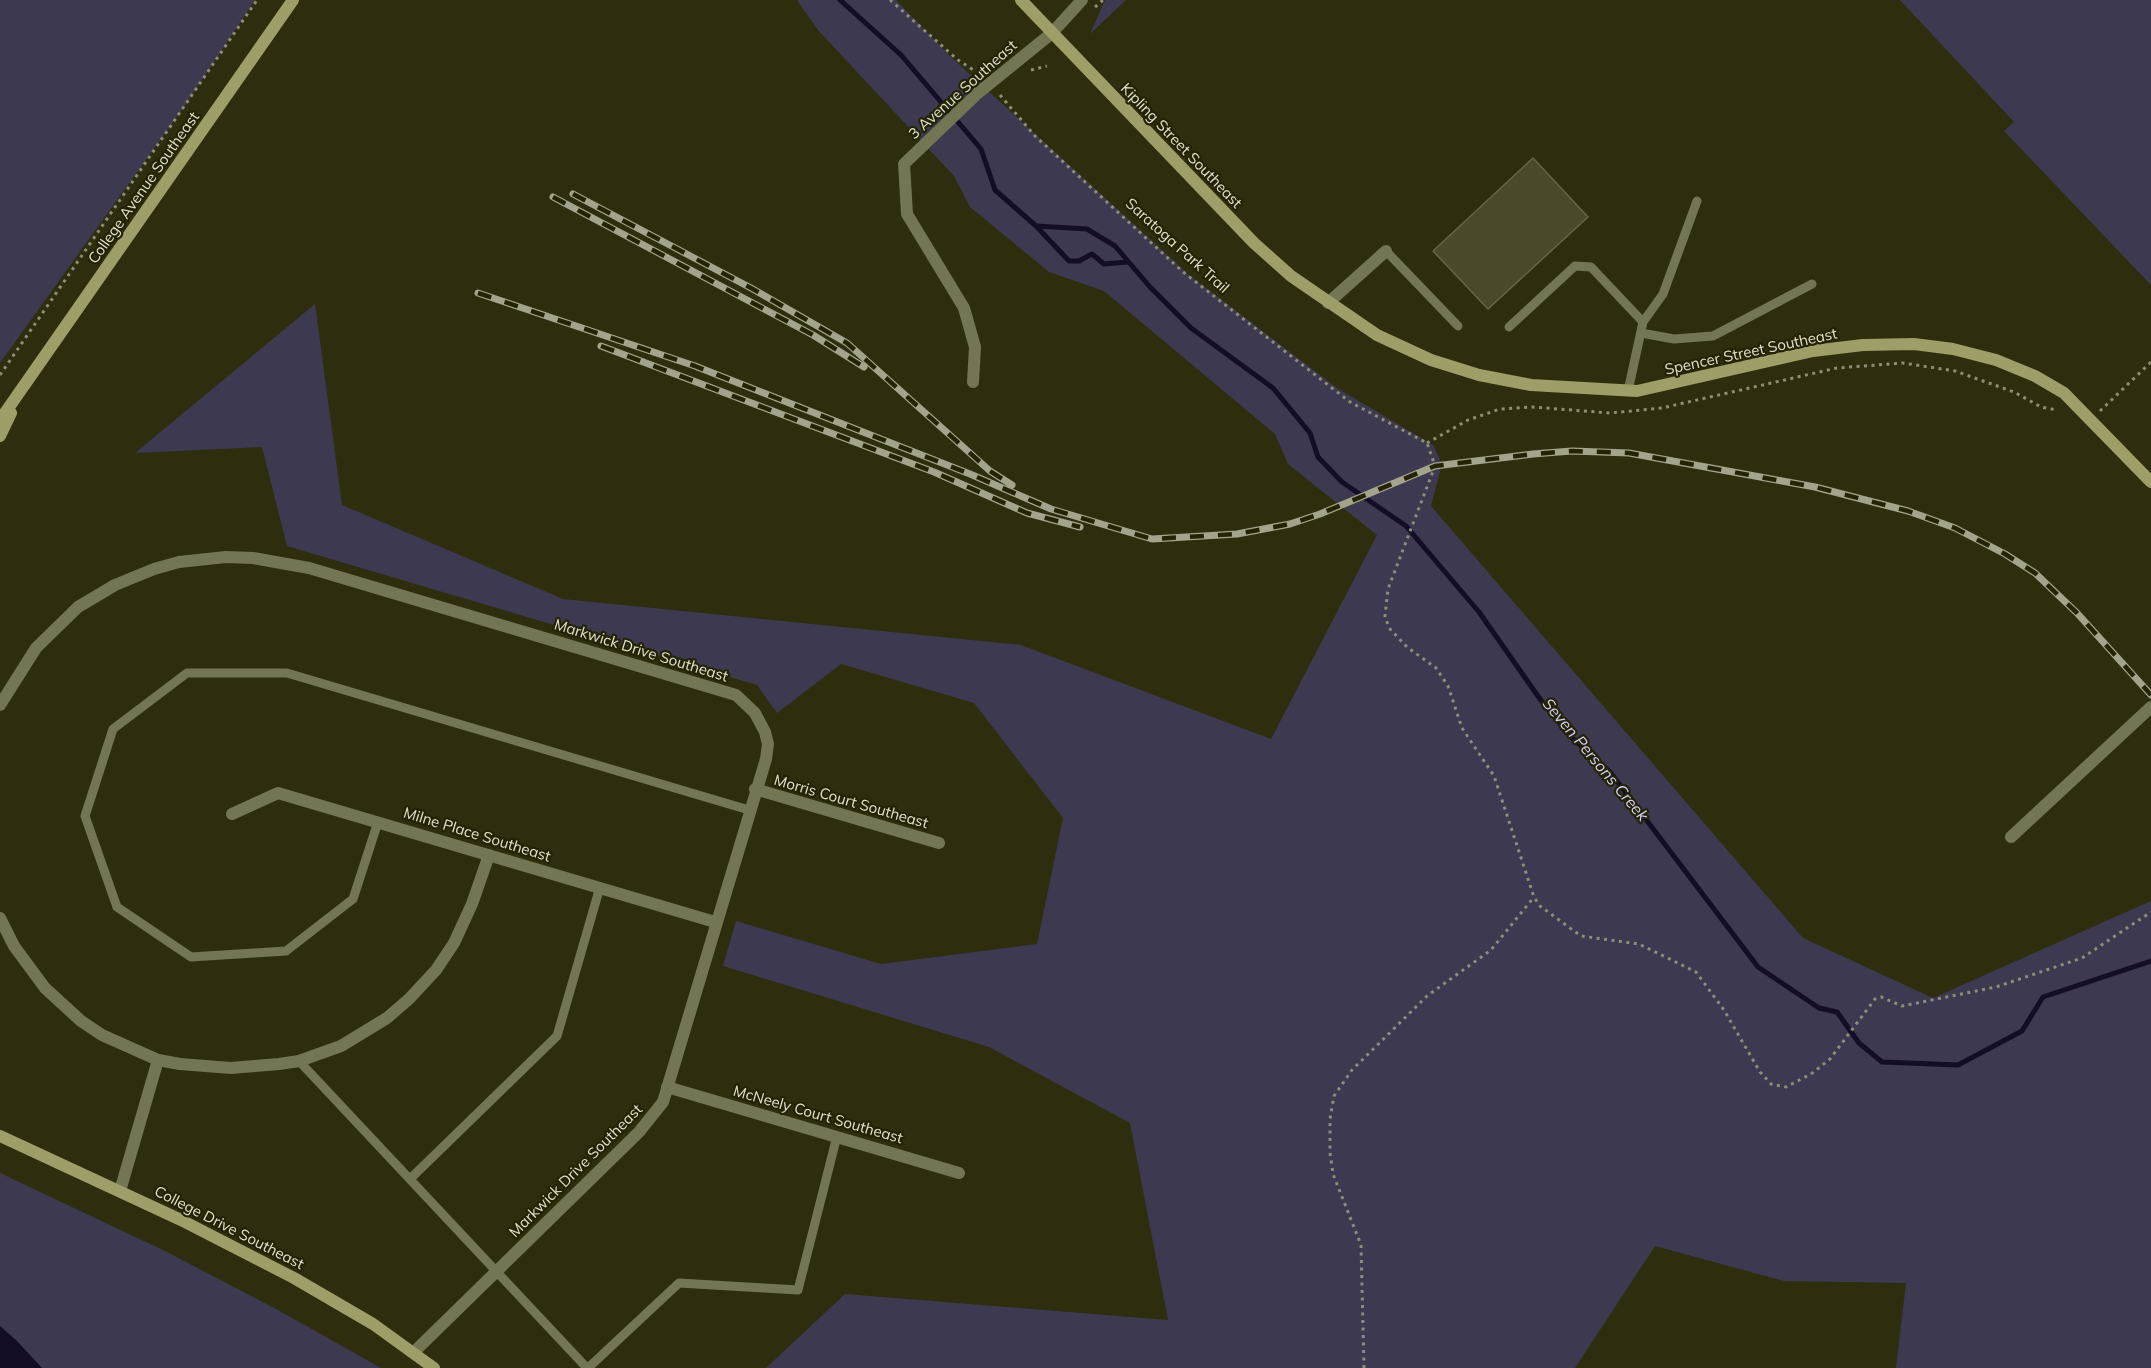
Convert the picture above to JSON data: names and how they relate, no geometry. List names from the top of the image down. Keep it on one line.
{"streets":{"street":["3 Avenue Southeast","Kipling Street Southeast","College Avenue Southeast","Spencer Street Southeast","Markwick Drive Southeast","Morris Court Southeast","Milne Place Southeast","McNeely Court Southeast","College Drive Southeast"],"path":["Saratoga Park Trail"]},"crossings":[["3 Avenue Southeast","Kipling Street Southeast"],["3 Avenue Southeast","Saratoga Park Trail"],["Kipling Street Southeast","Spencer Street Southeast"],["Markwick Drive Southeast","Morris Court Southeast"],["Markwick Drive Southeast","Milne Place Southeast"],["Markwick Drive Southeast","McNeely Court Southeast"],["Markwick Drive Southeast","College Drive Southeast"]],"water":["Seven Persons Creek"]}
